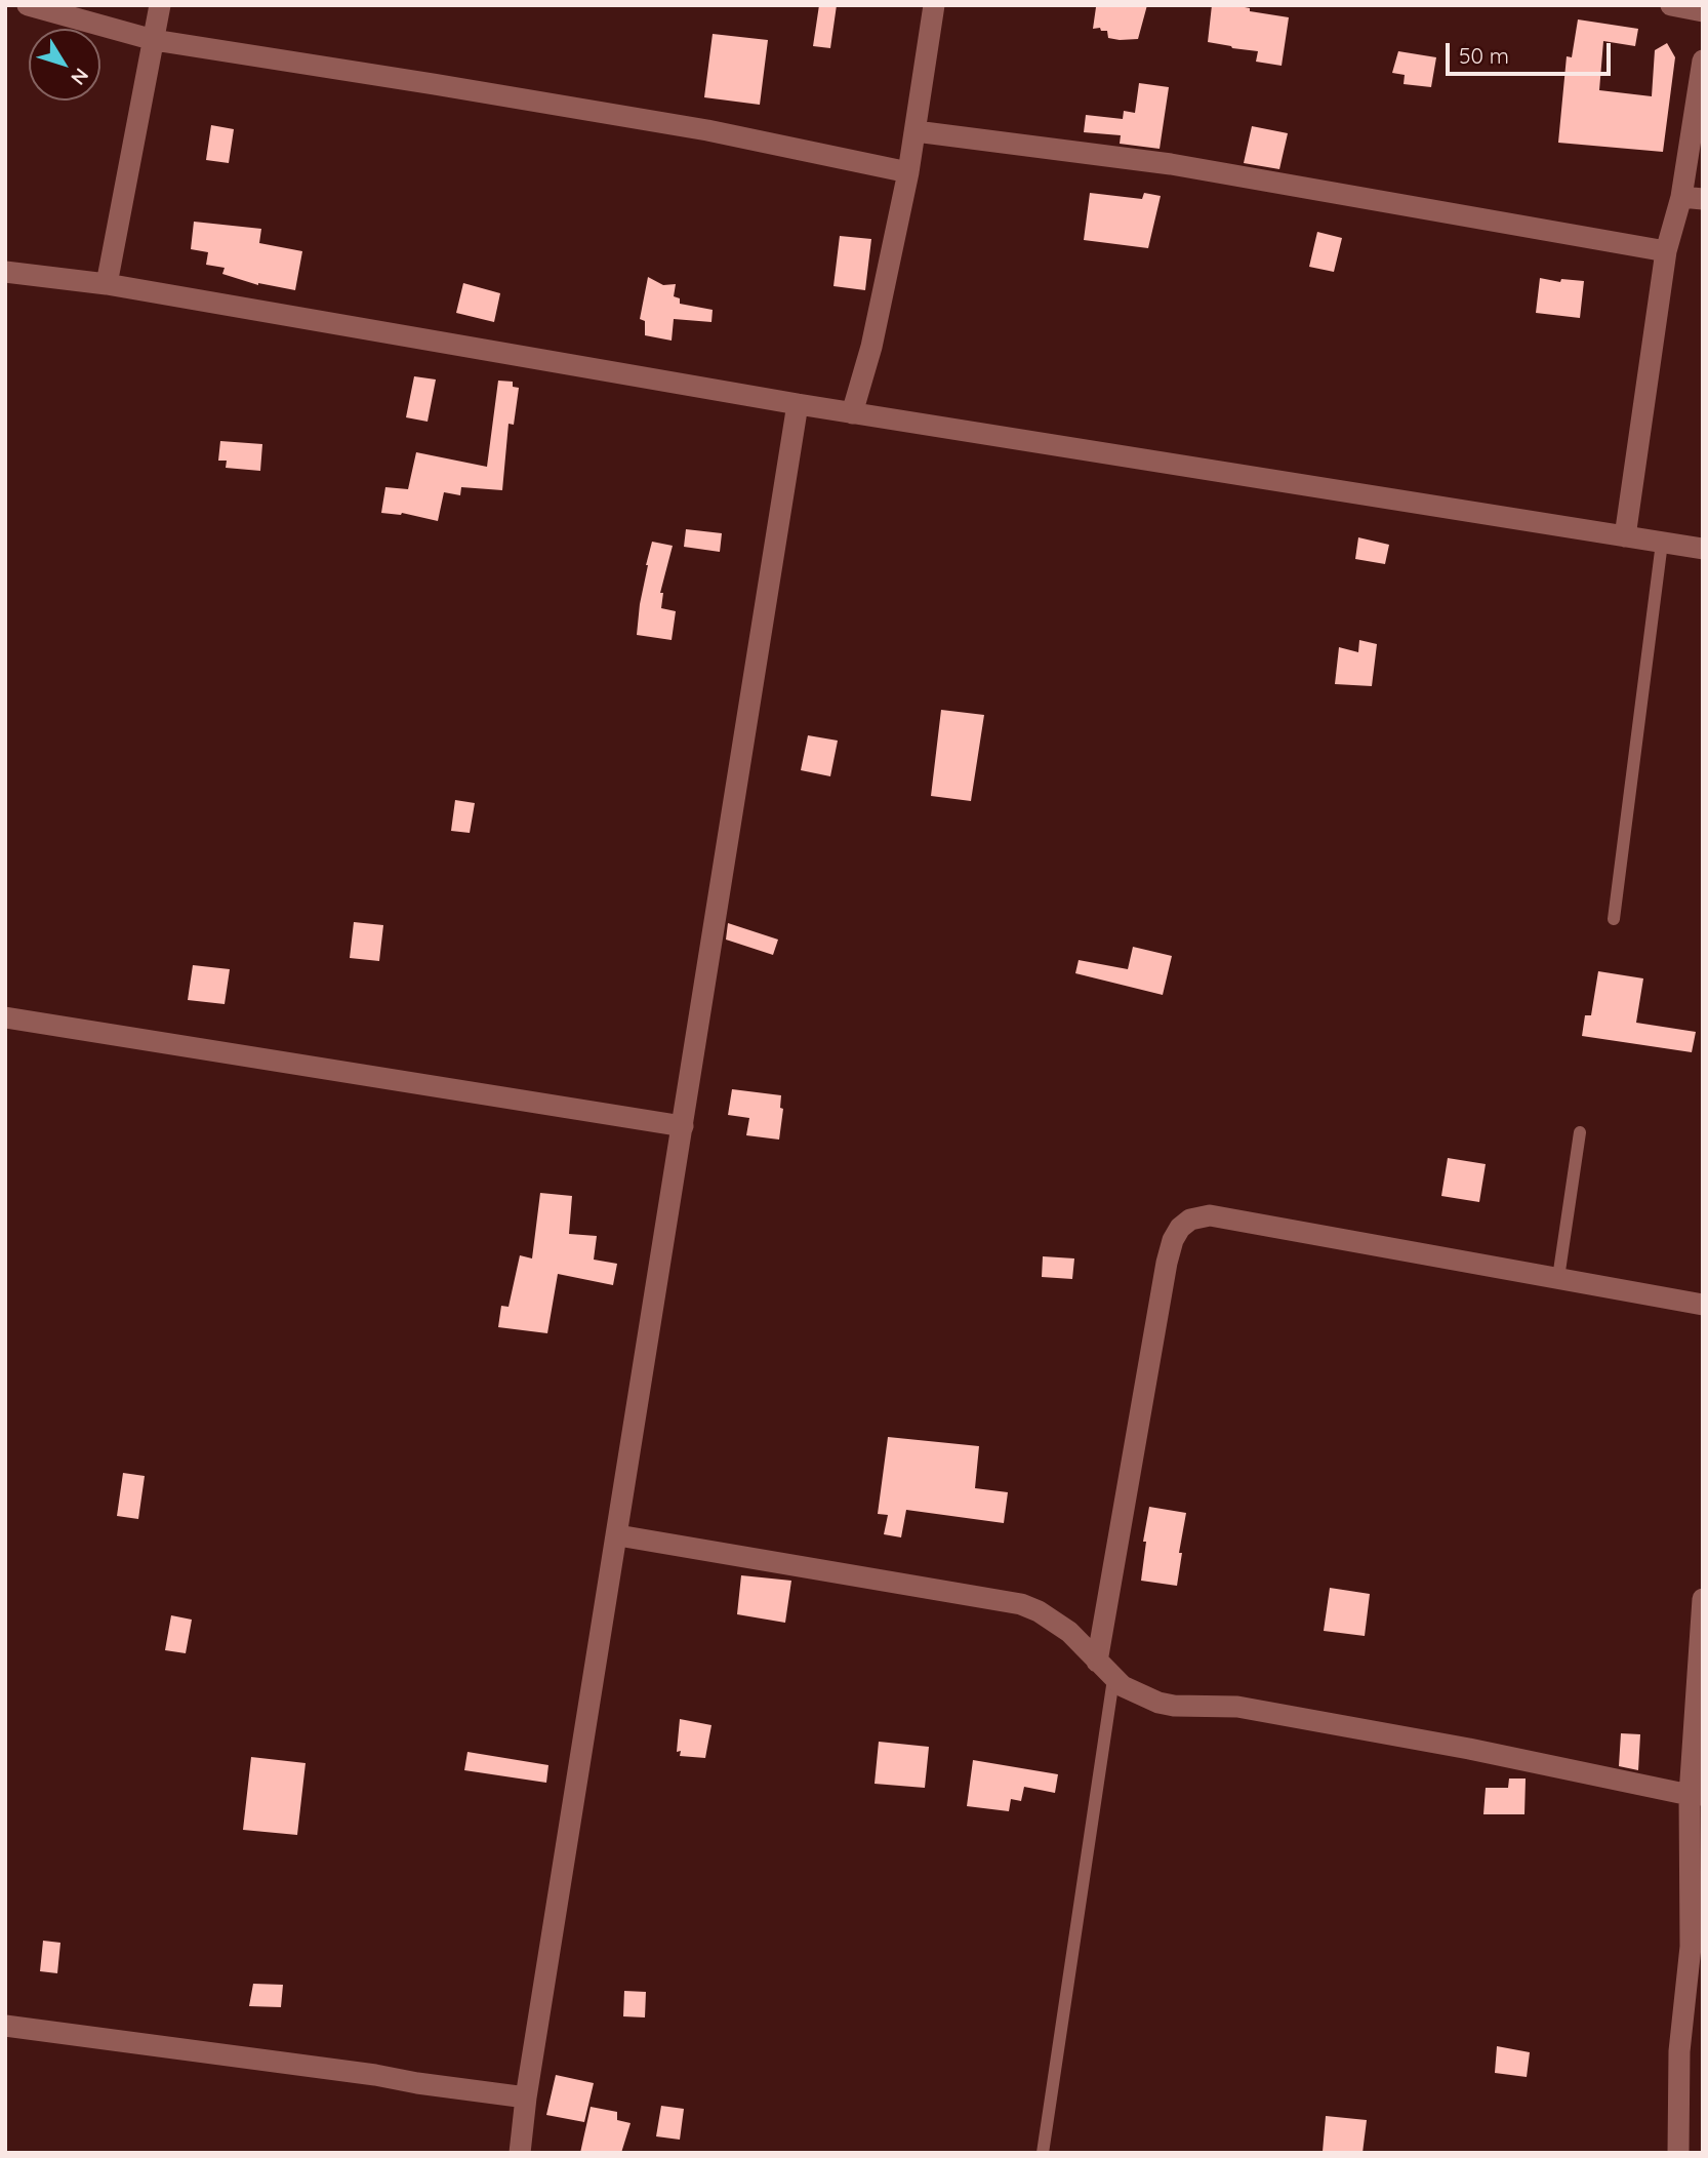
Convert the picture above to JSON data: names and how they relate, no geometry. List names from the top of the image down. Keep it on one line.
{"scale_bar":"50 m","north":"bottom right"}
